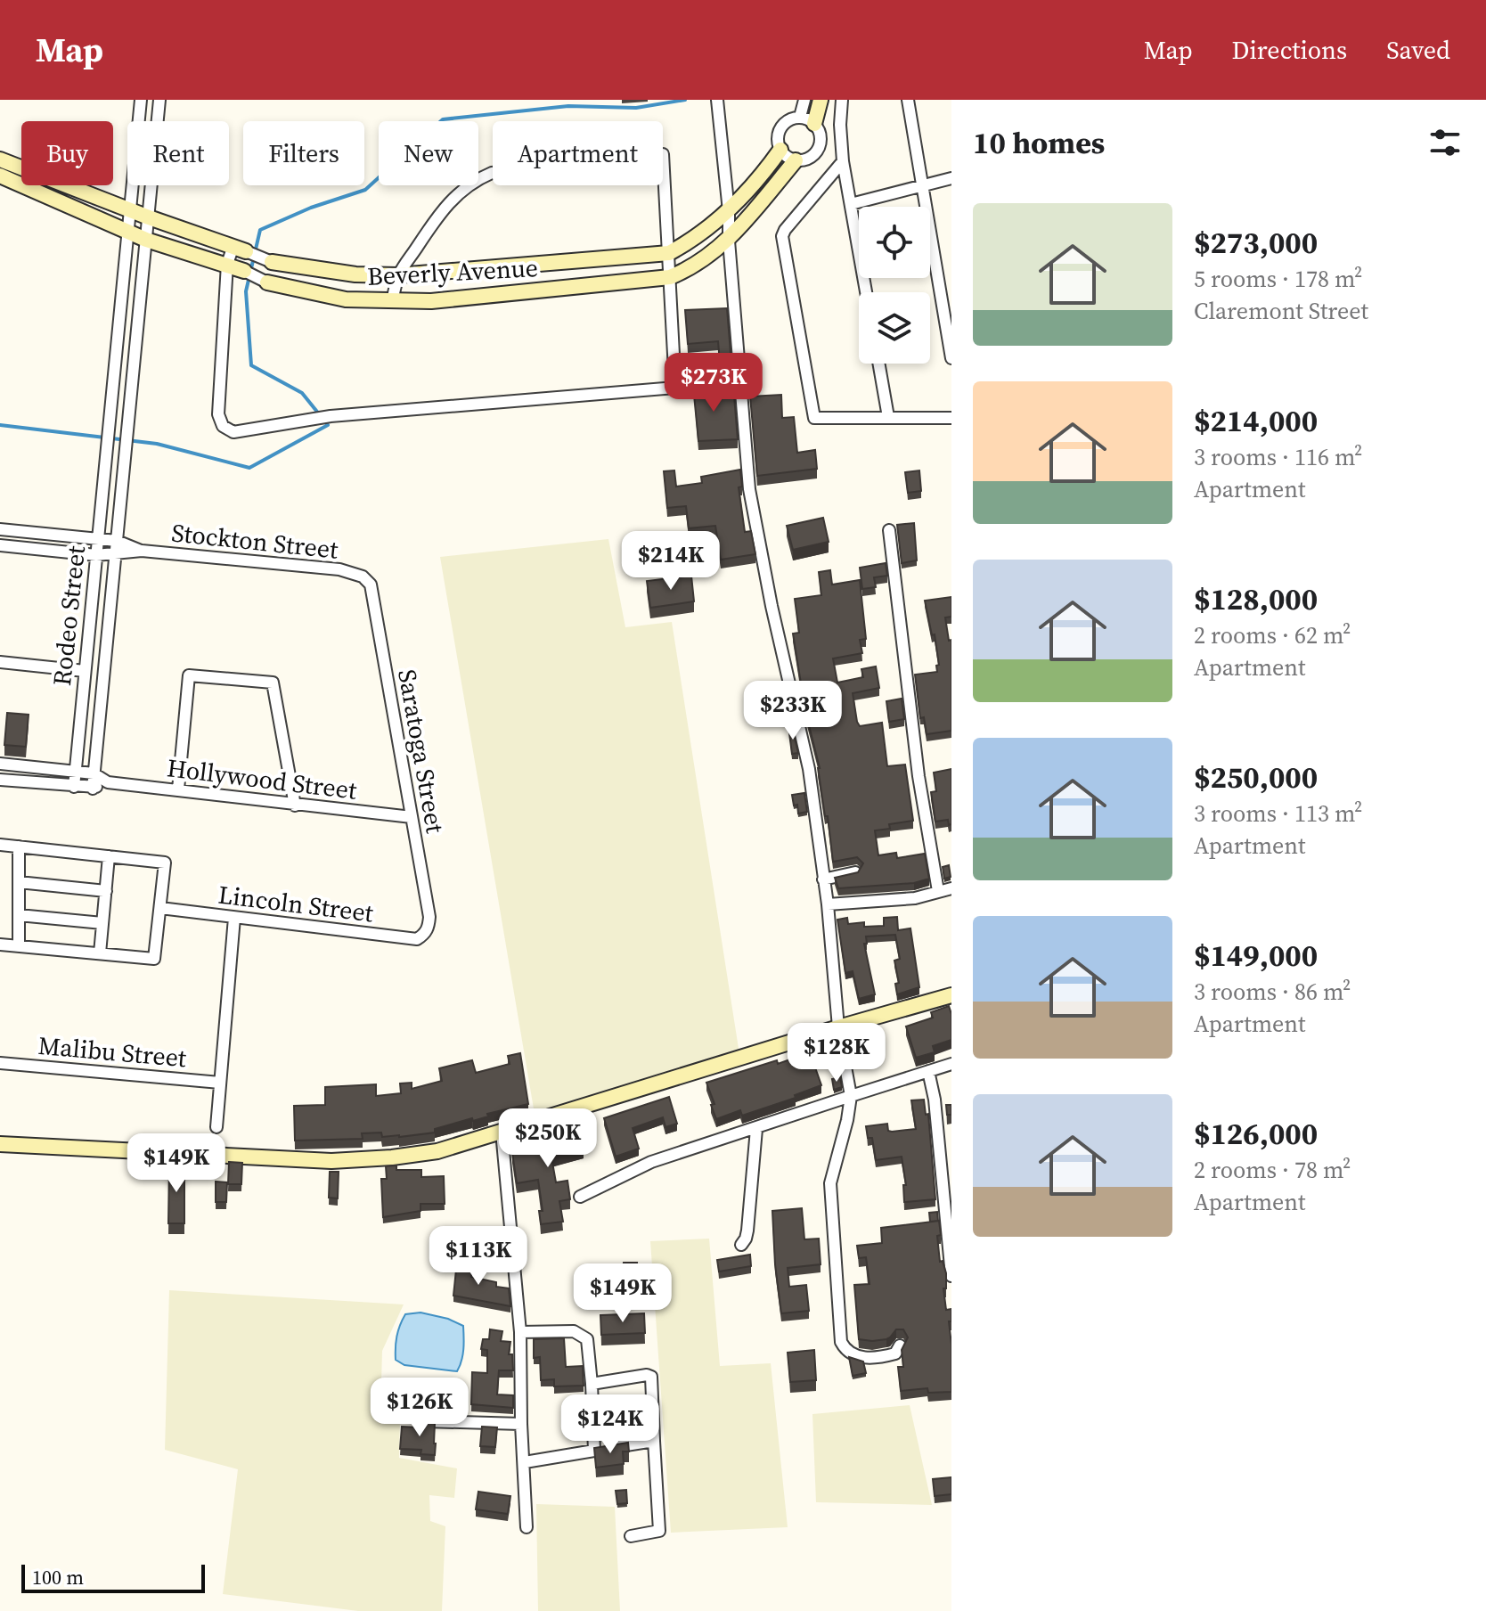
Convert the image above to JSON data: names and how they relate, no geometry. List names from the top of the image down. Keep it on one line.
{"streets":{"street":["Beverly Avenue","Stockton Street","Rodeo Street","Saratoga Street","Hollywood Street","Lincoln Street","Malibu Street"]},"crossings":[["Beverly Avenue","Rodeo Street"],["Stockton Street","Saratoga Street"],["Saratoga Street","Hollywood Street"],["Saratoga Street","Lincoln Street"]],"scale_bar":"100 m","page":{"header":"Map","nav":["Map","Directions","Saved"],"heading":"10 homes","chip":["Buy","Rent","Filters","New","Apartment"],"list":[{"name":"$273,000","note":"5 rooms · 178 m² · Claremont Street"},{"name":"$214,000","note":"3 rooms · 116 m² · Apartment"},{"name":"$128,000","note":"2 rooms · 62 m² · Apartment"},{"name":"$250,000","note":"3 rooms · 113 m² · Apartment"},{"name":"$149,000","note":"3 rooms · 86 m² · Apartment"},{"name":"$126,000","note":"2 rooms · 78 m² · Apartment"}],"price":["$273K","$214K","$233K","$128K","$250K","$149K","$113K","$149K","$126K","$124K"],"scale":"100 m"}}
